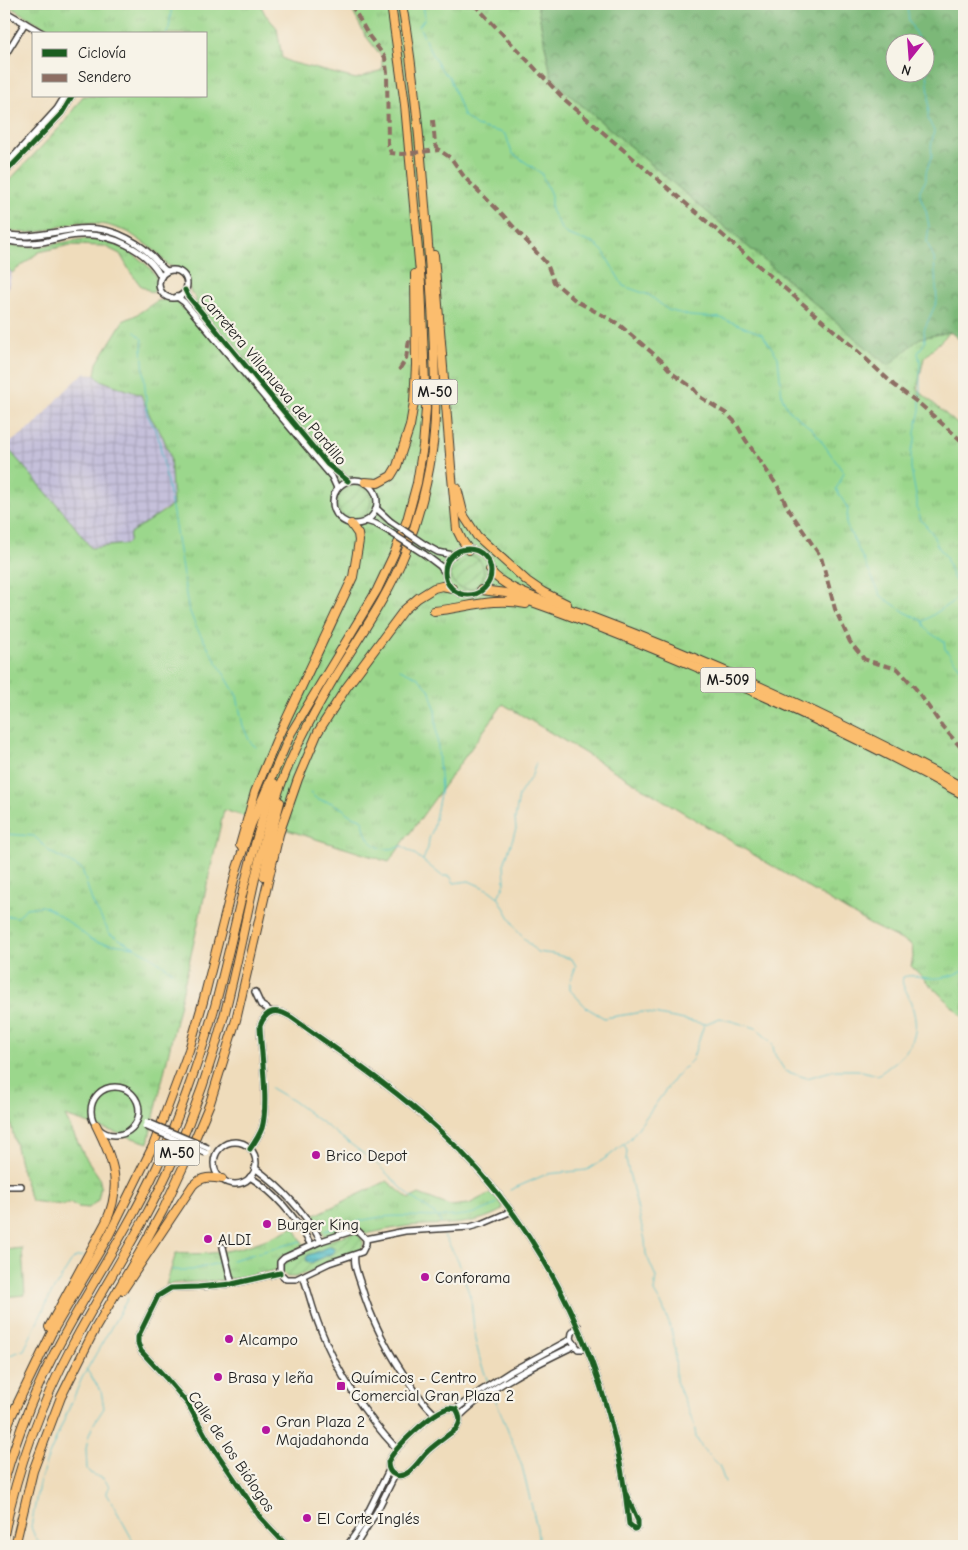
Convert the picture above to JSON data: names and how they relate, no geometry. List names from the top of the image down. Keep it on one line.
{"streets":{"highway":["M-50","M-509"],"street":["Carretera Villanueva del Pardillo","Calle de los Biólogos"]},"places":{"other":["Brico Depot","Burger King","ALDI","Conforama","Alcampo","Brasa y leña","Gran Plaza 2 Majadahonda","El Corte Inglés"],"transit":["Químicos - Centro Comercial Gran Plaza 2"]},"legend":["Ciclovía","Sendero"],"north":"bottom"}
